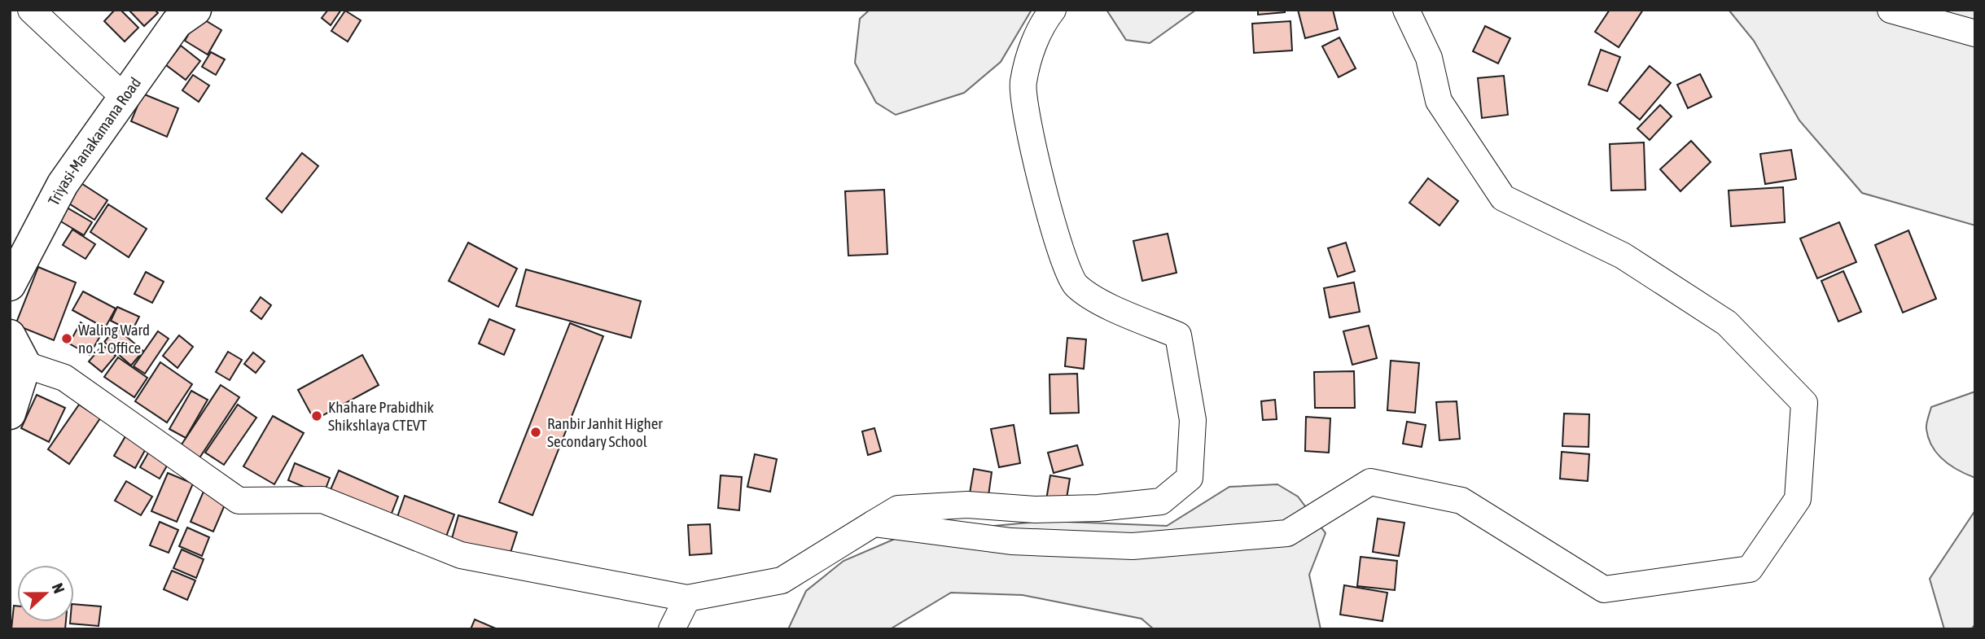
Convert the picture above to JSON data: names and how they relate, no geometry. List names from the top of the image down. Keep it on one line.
{"streets":{"street":["Triyasi-Manakamana Road"]},"places":["Waling Ward no. 1 Office","Khahare Prabidhik Shikshlaya CTEVT","Ranbir Janhit Higher Secondary School"],"north":"right"}
